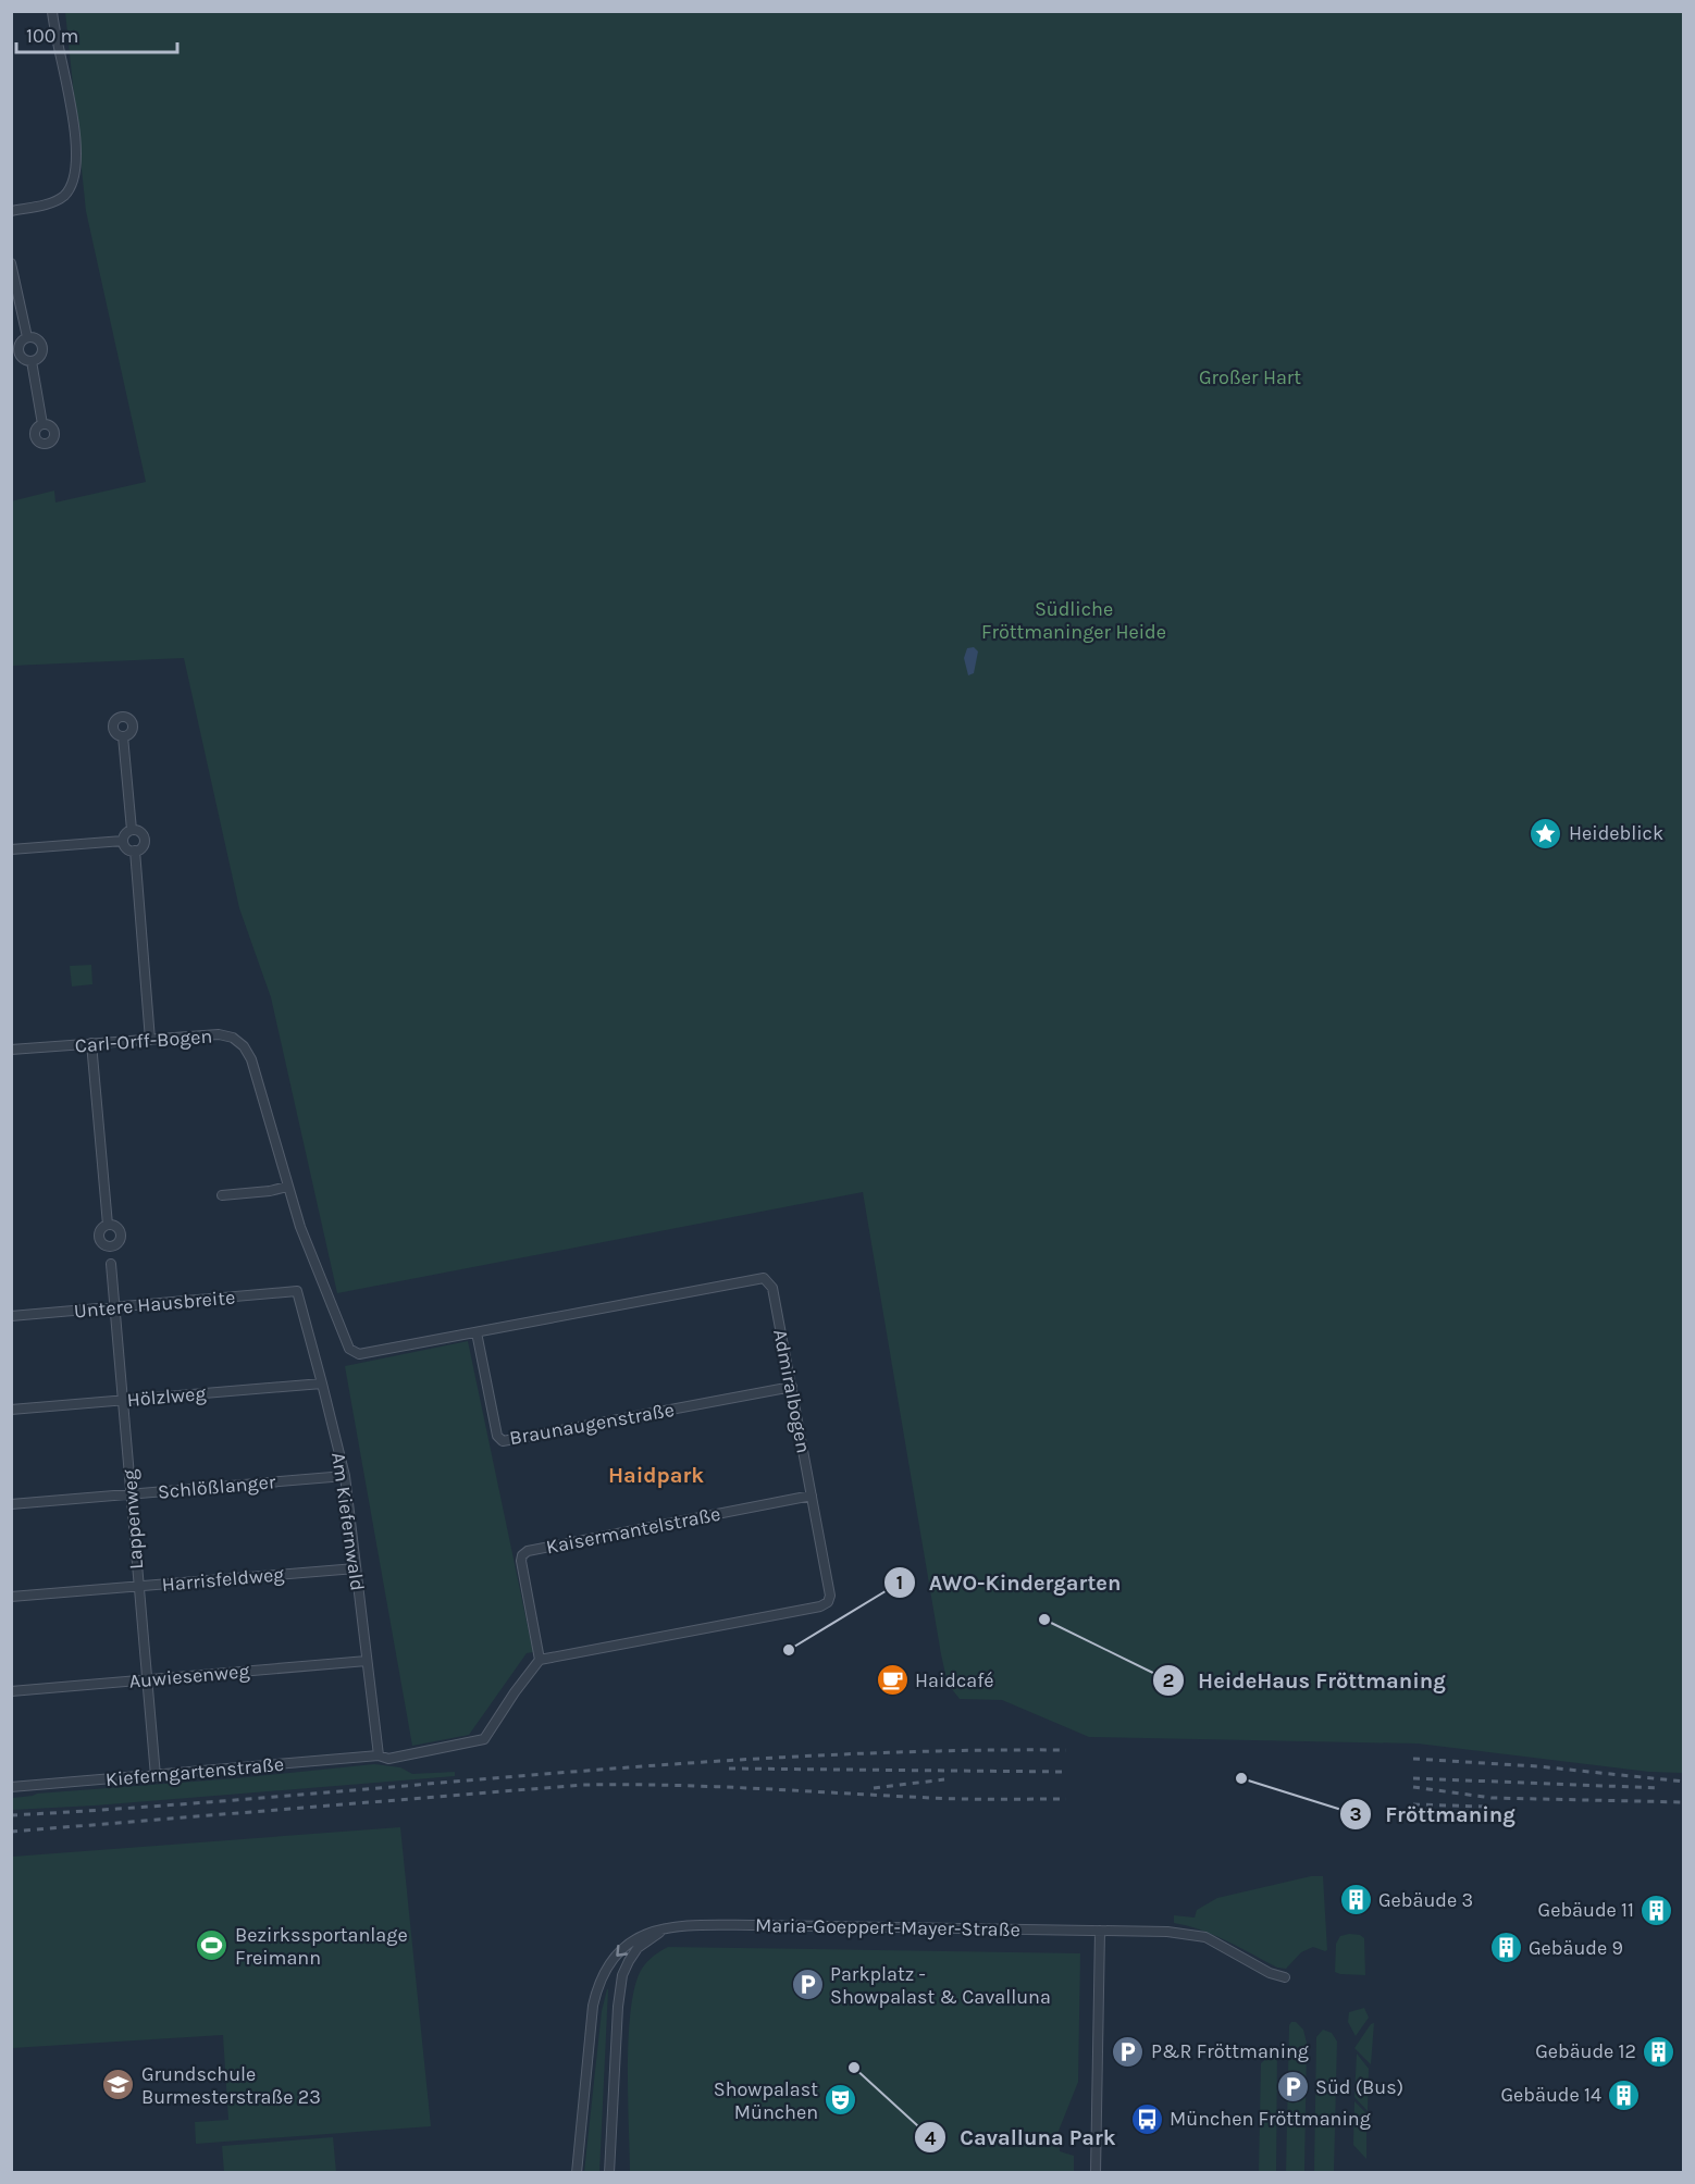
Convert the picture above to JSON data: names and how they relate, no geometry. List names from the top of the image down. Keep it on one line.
{"streets":{"street":["Carl-Orff-Bogen","Untere Hausbreite","Admiralbogen","Hölzlweg","Braunaugenstraße","Schlößlanger","Lappenweg","Am Kiefernwald","Kaisermantelstraße","Harrisfeldweg","Auwiesenweg","Kieferngartenstraße","Maria-Goeppert-Mayer-Straße"]},"crossings":[["Carl-Orff-Bogen","Admiralbogen"],["Untere Hausbreite","Lappenweg"],["Untere Hausbreite","Am Kiefernwald"],["Admiralbogen","Braunaugenstraße"],["Admiralbogen","Kaisermantelstraße"],["Hölzlweg","Lappenweg"],["Hölzlweg","Am Kiefernwald"],["Schlößlanger","Lappenweg"],["Schlößlanger","Am Kiefernwald"],["Lappenweg","Harrisfeldweg"],["Lappenweg","Auwiesenweg"],["Lappenweg","Kieferngartenstraße"],["Am Kiefernwald","Harrisfeldweg"],["Am Kiefernwald","Auwiesenweg"],["Am Kiefernwald","Kieferngartenstraße"]],"districts":["Haidpark"],"parks":["Großer Hart","Südliche Fröttmaninger Heide"],"places":{"place":["Heideblick"],"other":["HeideHaus Fröttmaning","AWO-Kindergarten","Fröttmaning","Cavalluna Park"],"cafe":["Haidcafé"],"building":["Gebäude 3","Gebäude 11","Gebäude 9","Gebäude 12","Gebäude 14"],"sports":["Bezirkssportanlage Freimann"],"parking":["Parkplatz - Showpalast & Cavalluna","P&R Fröttmaning","Süd (Bus)"],"school or university":["Grundschule Burmesterstraße 23"],"theatre":["Showpalast München"],"bus stop":["München Fröttmaning"]},"scale_bar":"100 m"}
